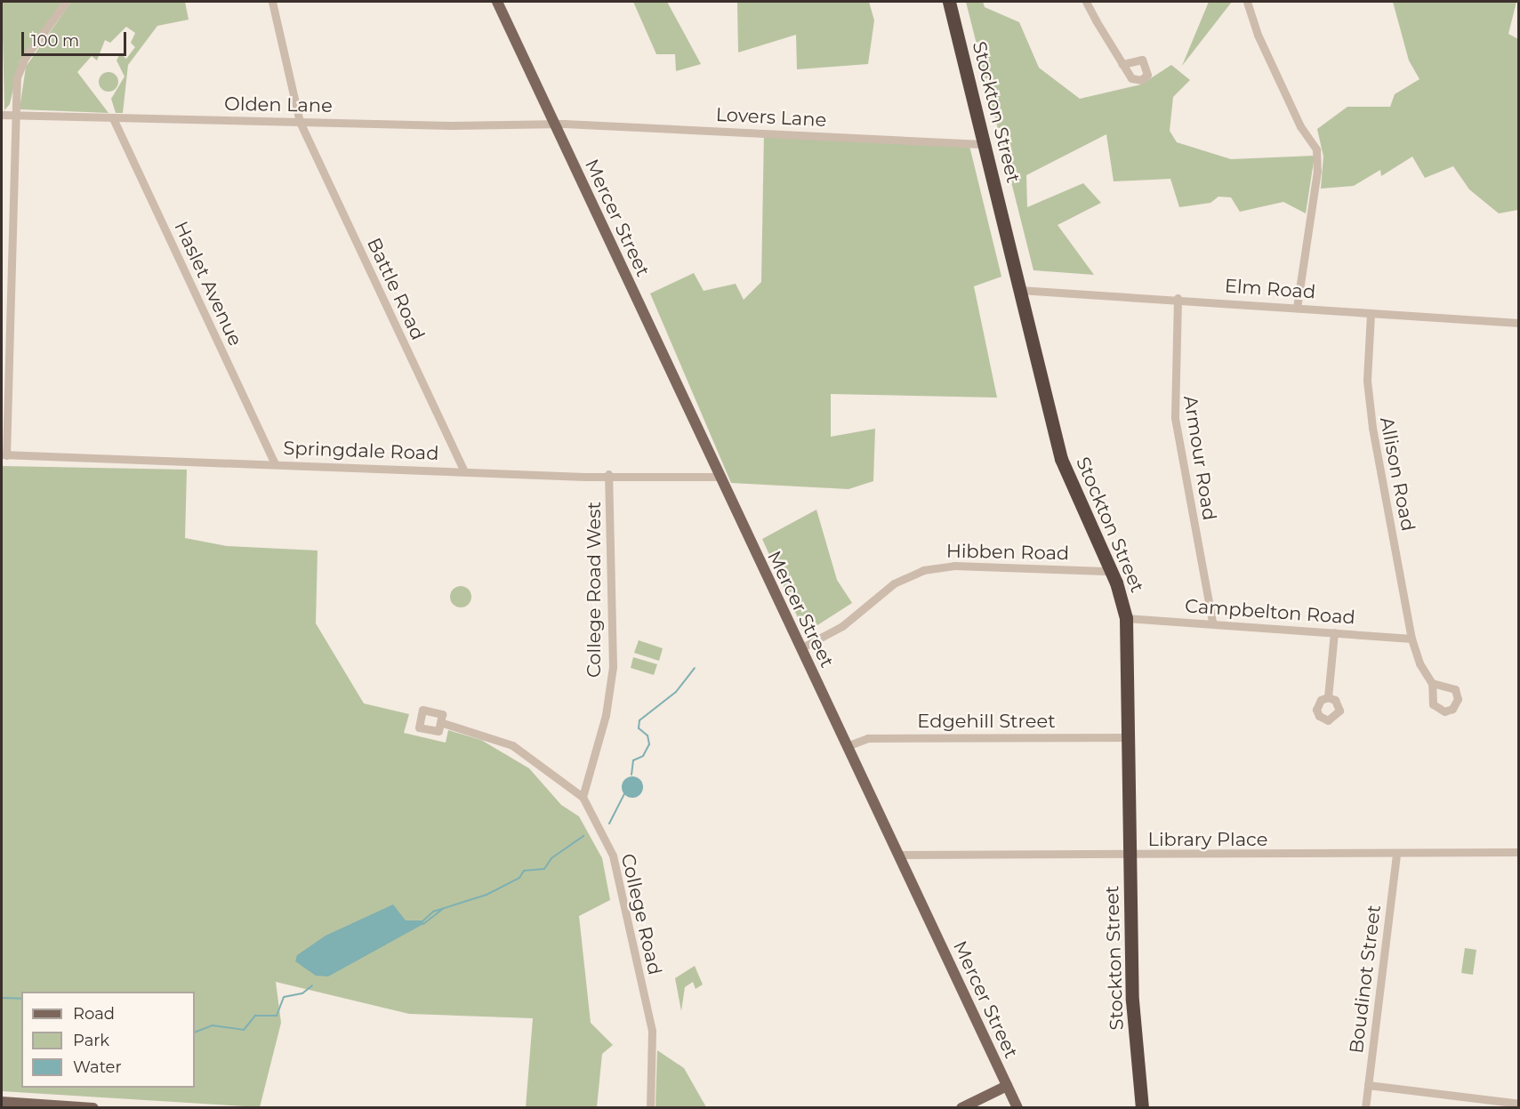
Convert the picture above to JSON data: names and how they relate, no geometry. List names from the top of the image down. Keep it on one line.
{"streets":{"highway":["Stockton Street"],"main road":["Mercer Street"],"street":["Olden Lane","Lovers Lane","Haslet Avenue","Battle Road","Elm Road","Springdale Road","Armour Road","Allison Road","Hibben Road","College Road West","Campbelton Road","Edgehill Street","Library Place","College Road","Boudinot Street"]},"crossings":[["Olden Lane","Lovers Lane"],["Olden Lane","Mercer Street"],["Olden Lane","Haslet Avenue"],["Olden Lane","Battle Road"],["Stockton Street","Lovers Lane"],["Stockton Street","Elm Road"],["Stockton Street","Hibben Road"],["Stockton Street","Campbelton Road"],["Stockton Street","Edgehill Street"],["Stockton Street","Library Place"],["Lovers Lane","Mercer Street"],["Mercer Street","Springdale Road"],["Mercer Street","Hibben Road"],["Mercer Street","Edgehill Street"],["Mercer Street","Library Place"],["Haslet Avenue","Springdale Road"],["Battle Road","Springdale Road"],["Elm Road","Armour Road"],["Elm Road","Allison Road"],["Springdale Road","College Road West"],["Armour Road","Campbelton Road"],["Allison Road","Campbelton Road"],["College Road West","College Road"],["Library Place","Boudinot Street"]],"legend":["Road","Park","Water"],"scale_bar":"100 m"}
